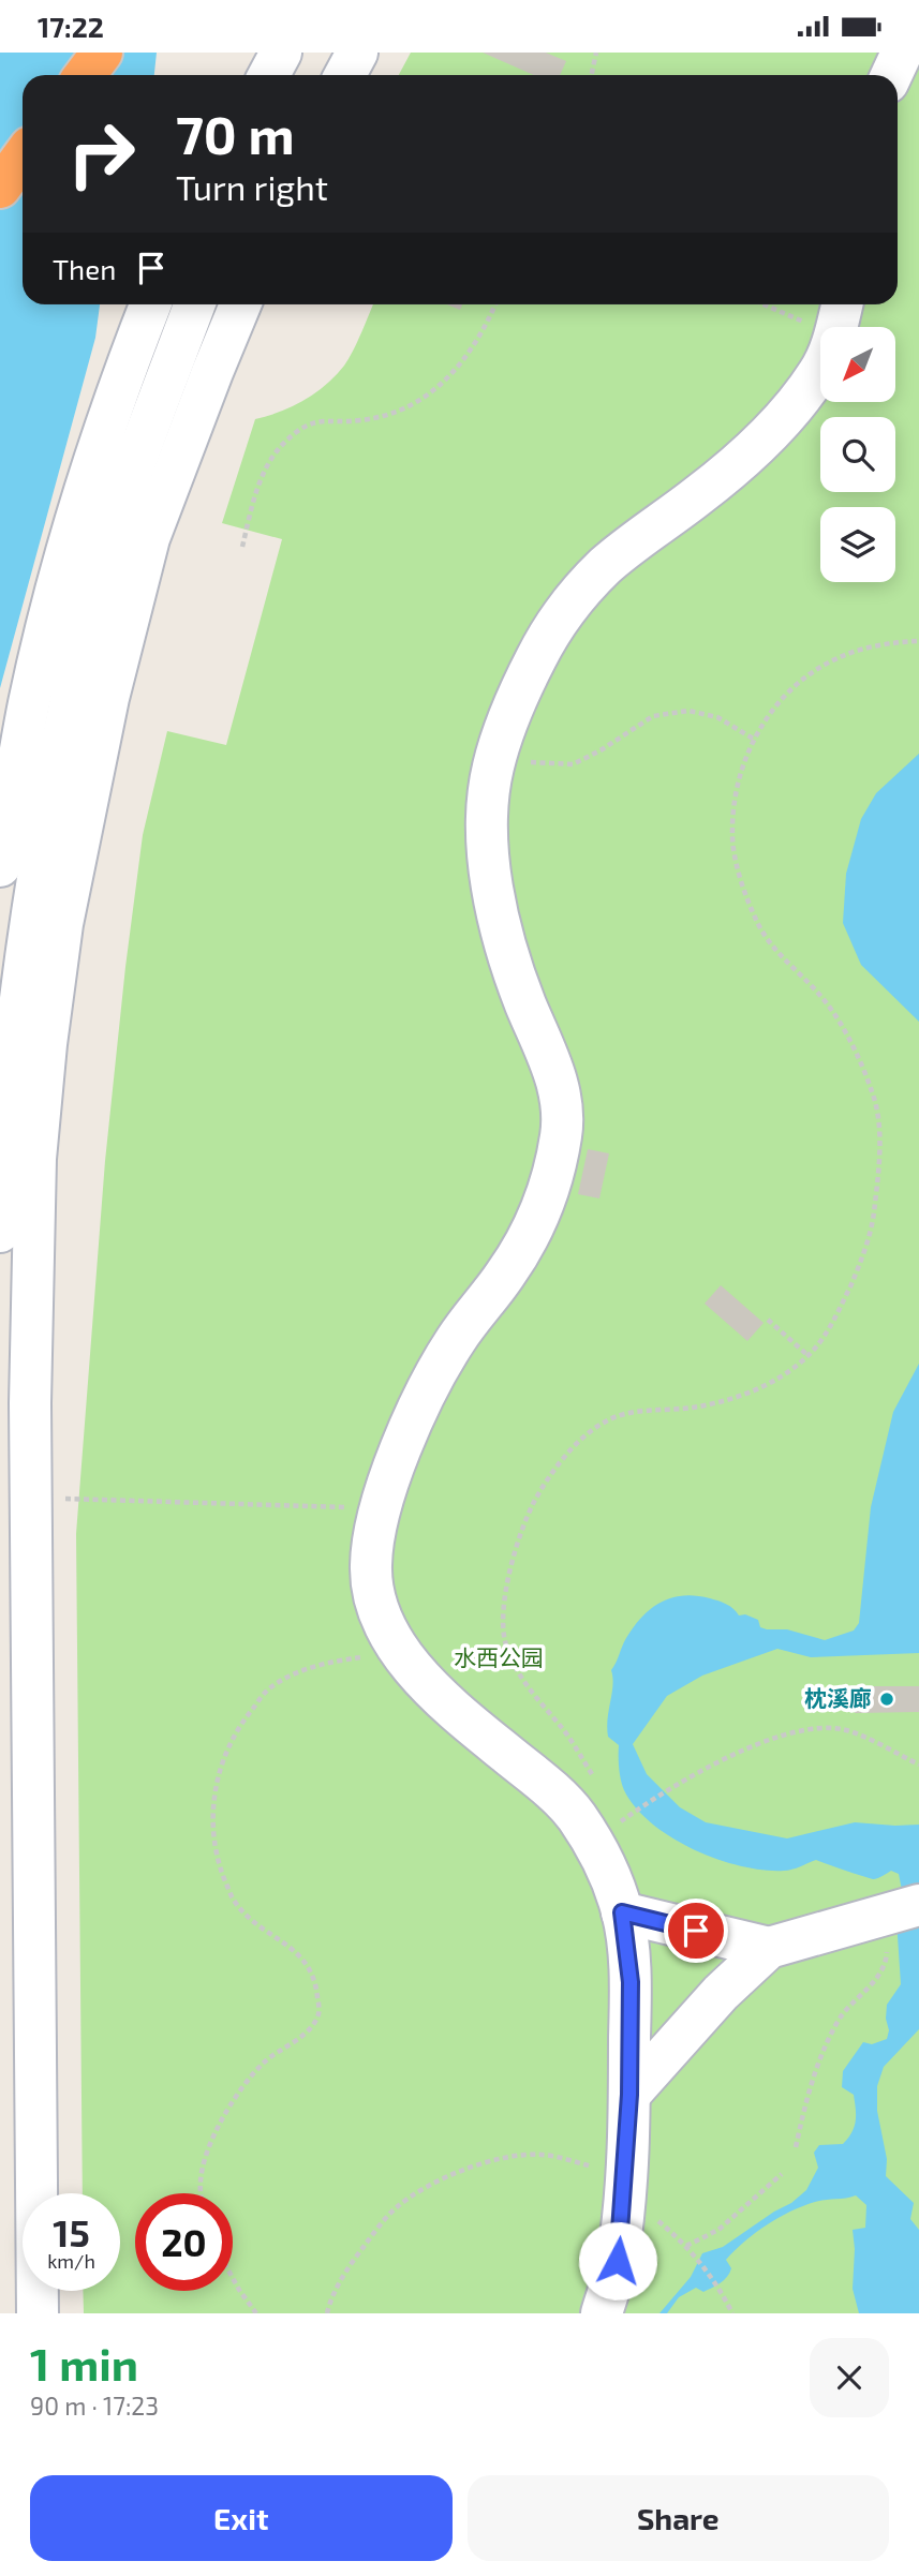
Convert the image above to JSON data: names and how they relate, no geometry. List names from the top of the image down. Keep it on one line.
{"parks":["水西公园"],"places":["枕溪廊"],"north":"bottom left","page":{"status":"17:22","turn":["70 m","Turn right"],"then":"Then","speed":"15 km/h","limit":"20","heading":["1 min","90 m · 17:23"],"buttons":["Exit","Share"]}}
